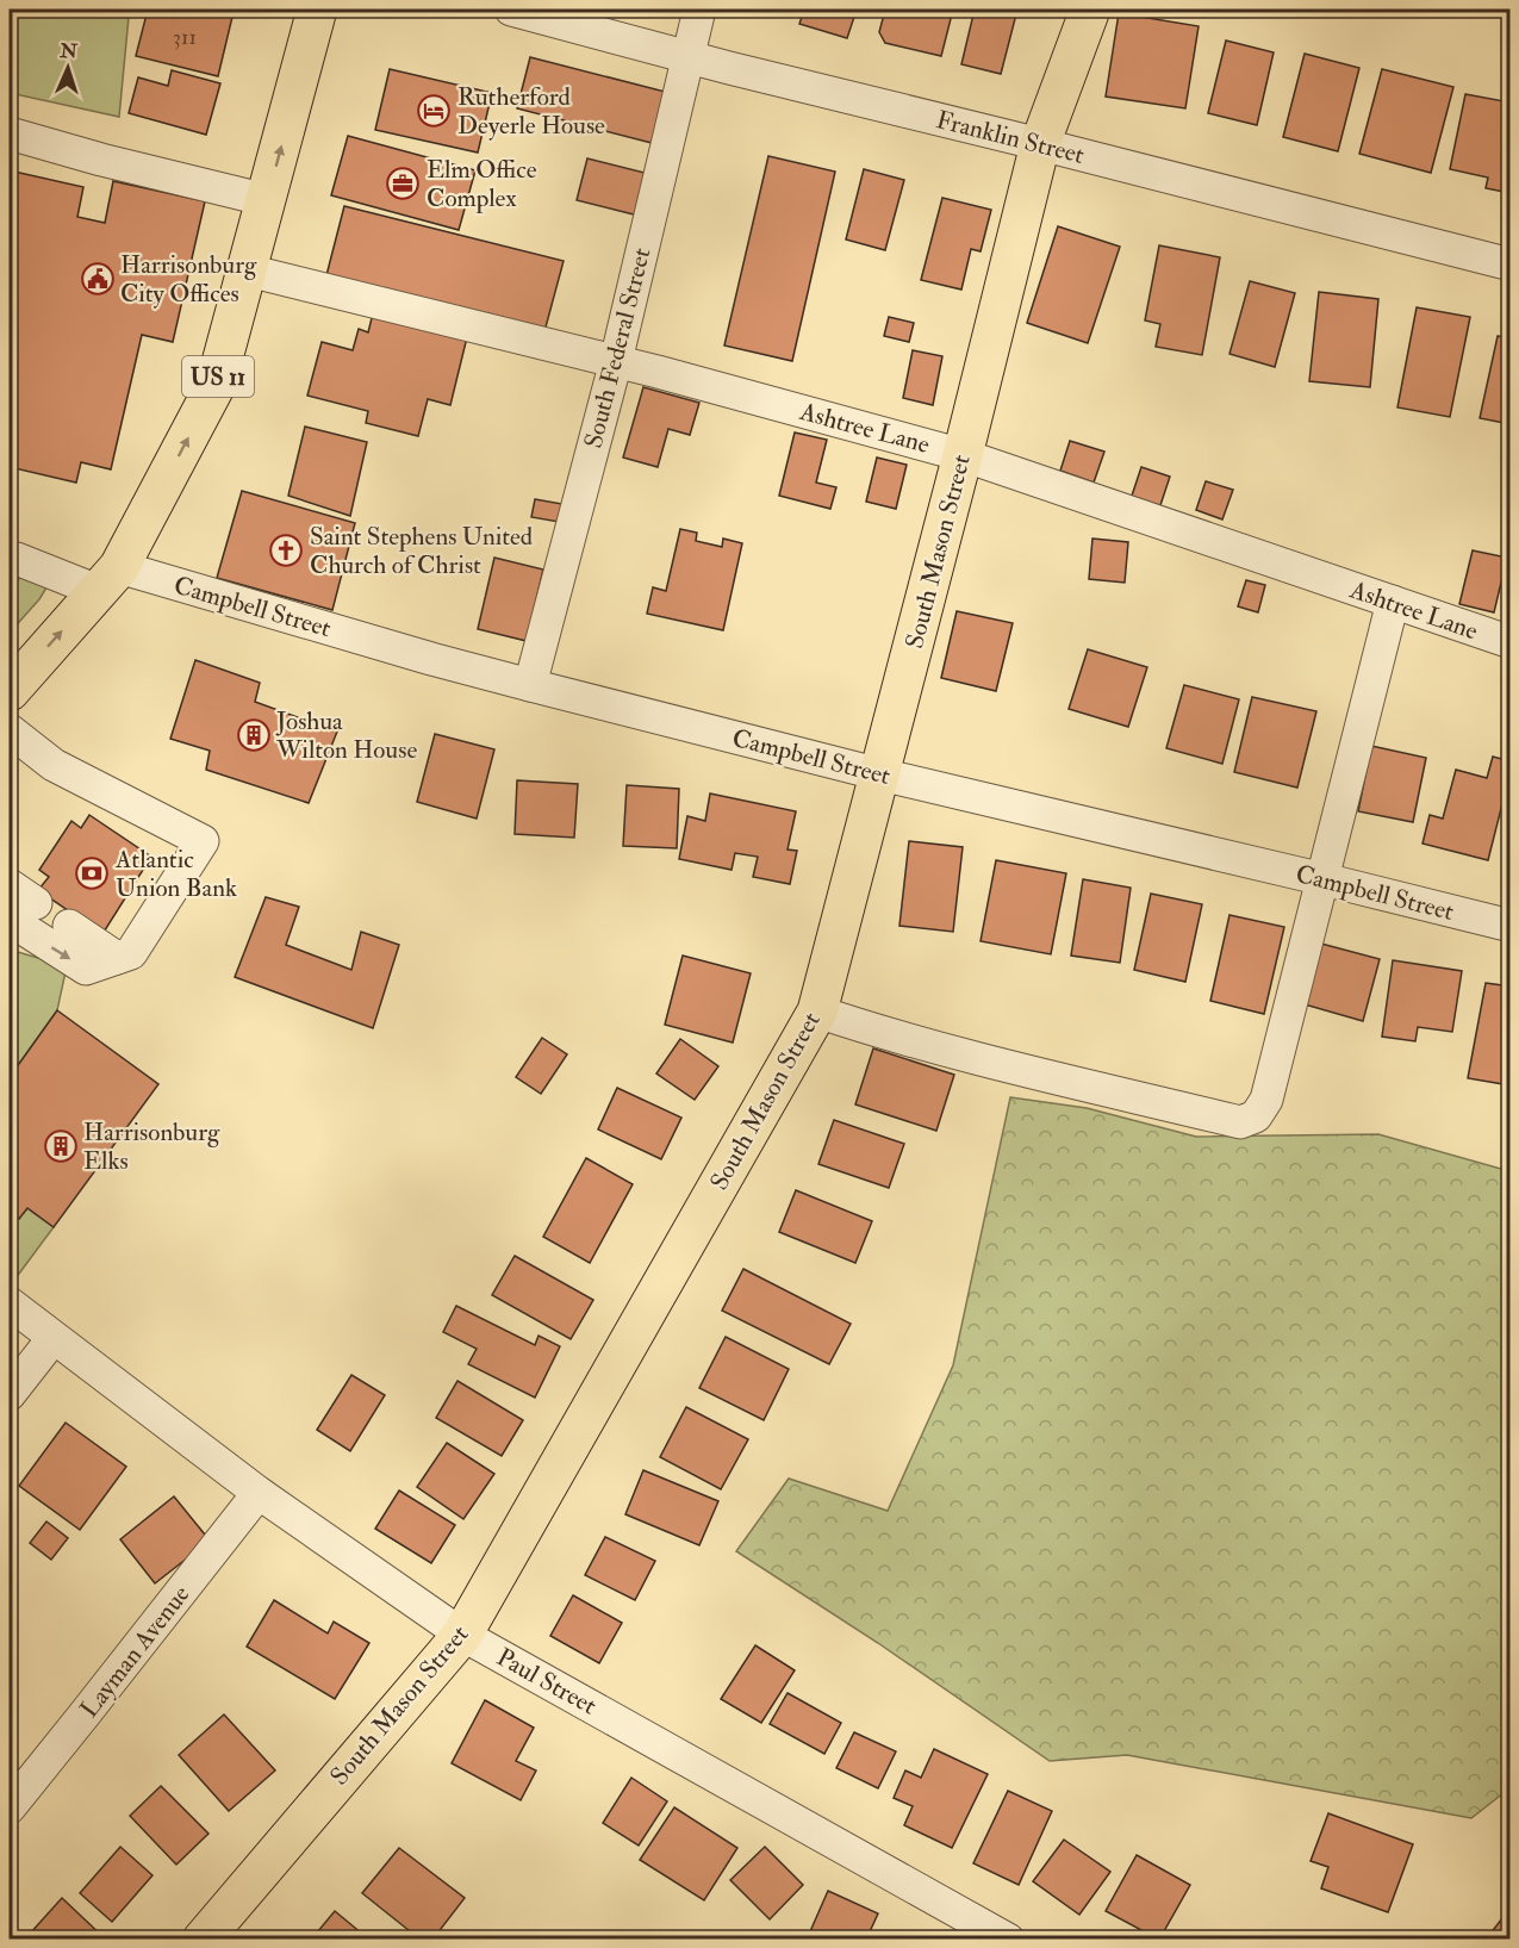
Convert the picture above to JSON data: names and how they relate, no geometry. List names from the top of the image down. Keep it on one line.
{"streets":{"main road":["US 11","South Mason Street"],"street":["Franklin Street","South Federal Street","Ashtree Lane","Campbell Street","Layman Avenue","Paul Street"]},"crossings":[["Franklin Street","South Federal Street"],["Franklin Street","South Mason Street"],["South Federal Street","Ashtree Lane"],["South Federal Street","Campbell Street"],["US 11","Ashtree Lane"],["US 11","Campbell Street"],["Ashtree Lane","South Mason Street"],["South Mason Street","Campbell Street"],["South Mason Street","Paul Street"],["Layman Avenue","Paul Street"]],"places":{"hotel":["Rutherford Deyerle House"],"office":["Elm Office Complex"],"public building":["Harrisonburg City Offices"],"church":["Saint Stephens United Church of Christ"],"building":["Joshua Wilton House","Harrisonburg Elks"],"bank":["Atlantic Union Bank"]},"house_numbers":["311"],"north":"top"}
